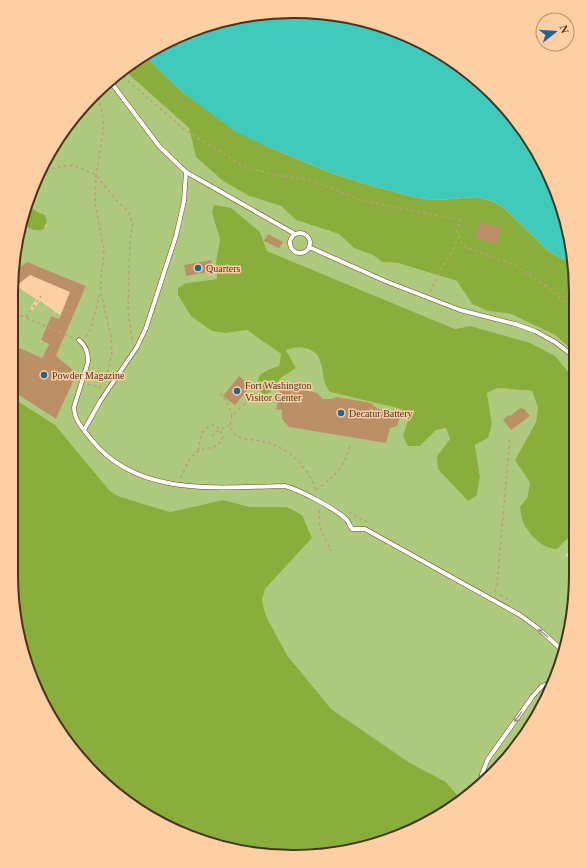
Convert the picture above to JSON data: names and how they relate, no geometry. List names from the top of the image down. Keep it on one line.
{"places":["Quarters","Powder Magazine","Fort Washington Visitor Center","Decatur Battery"],"north":"right"}
